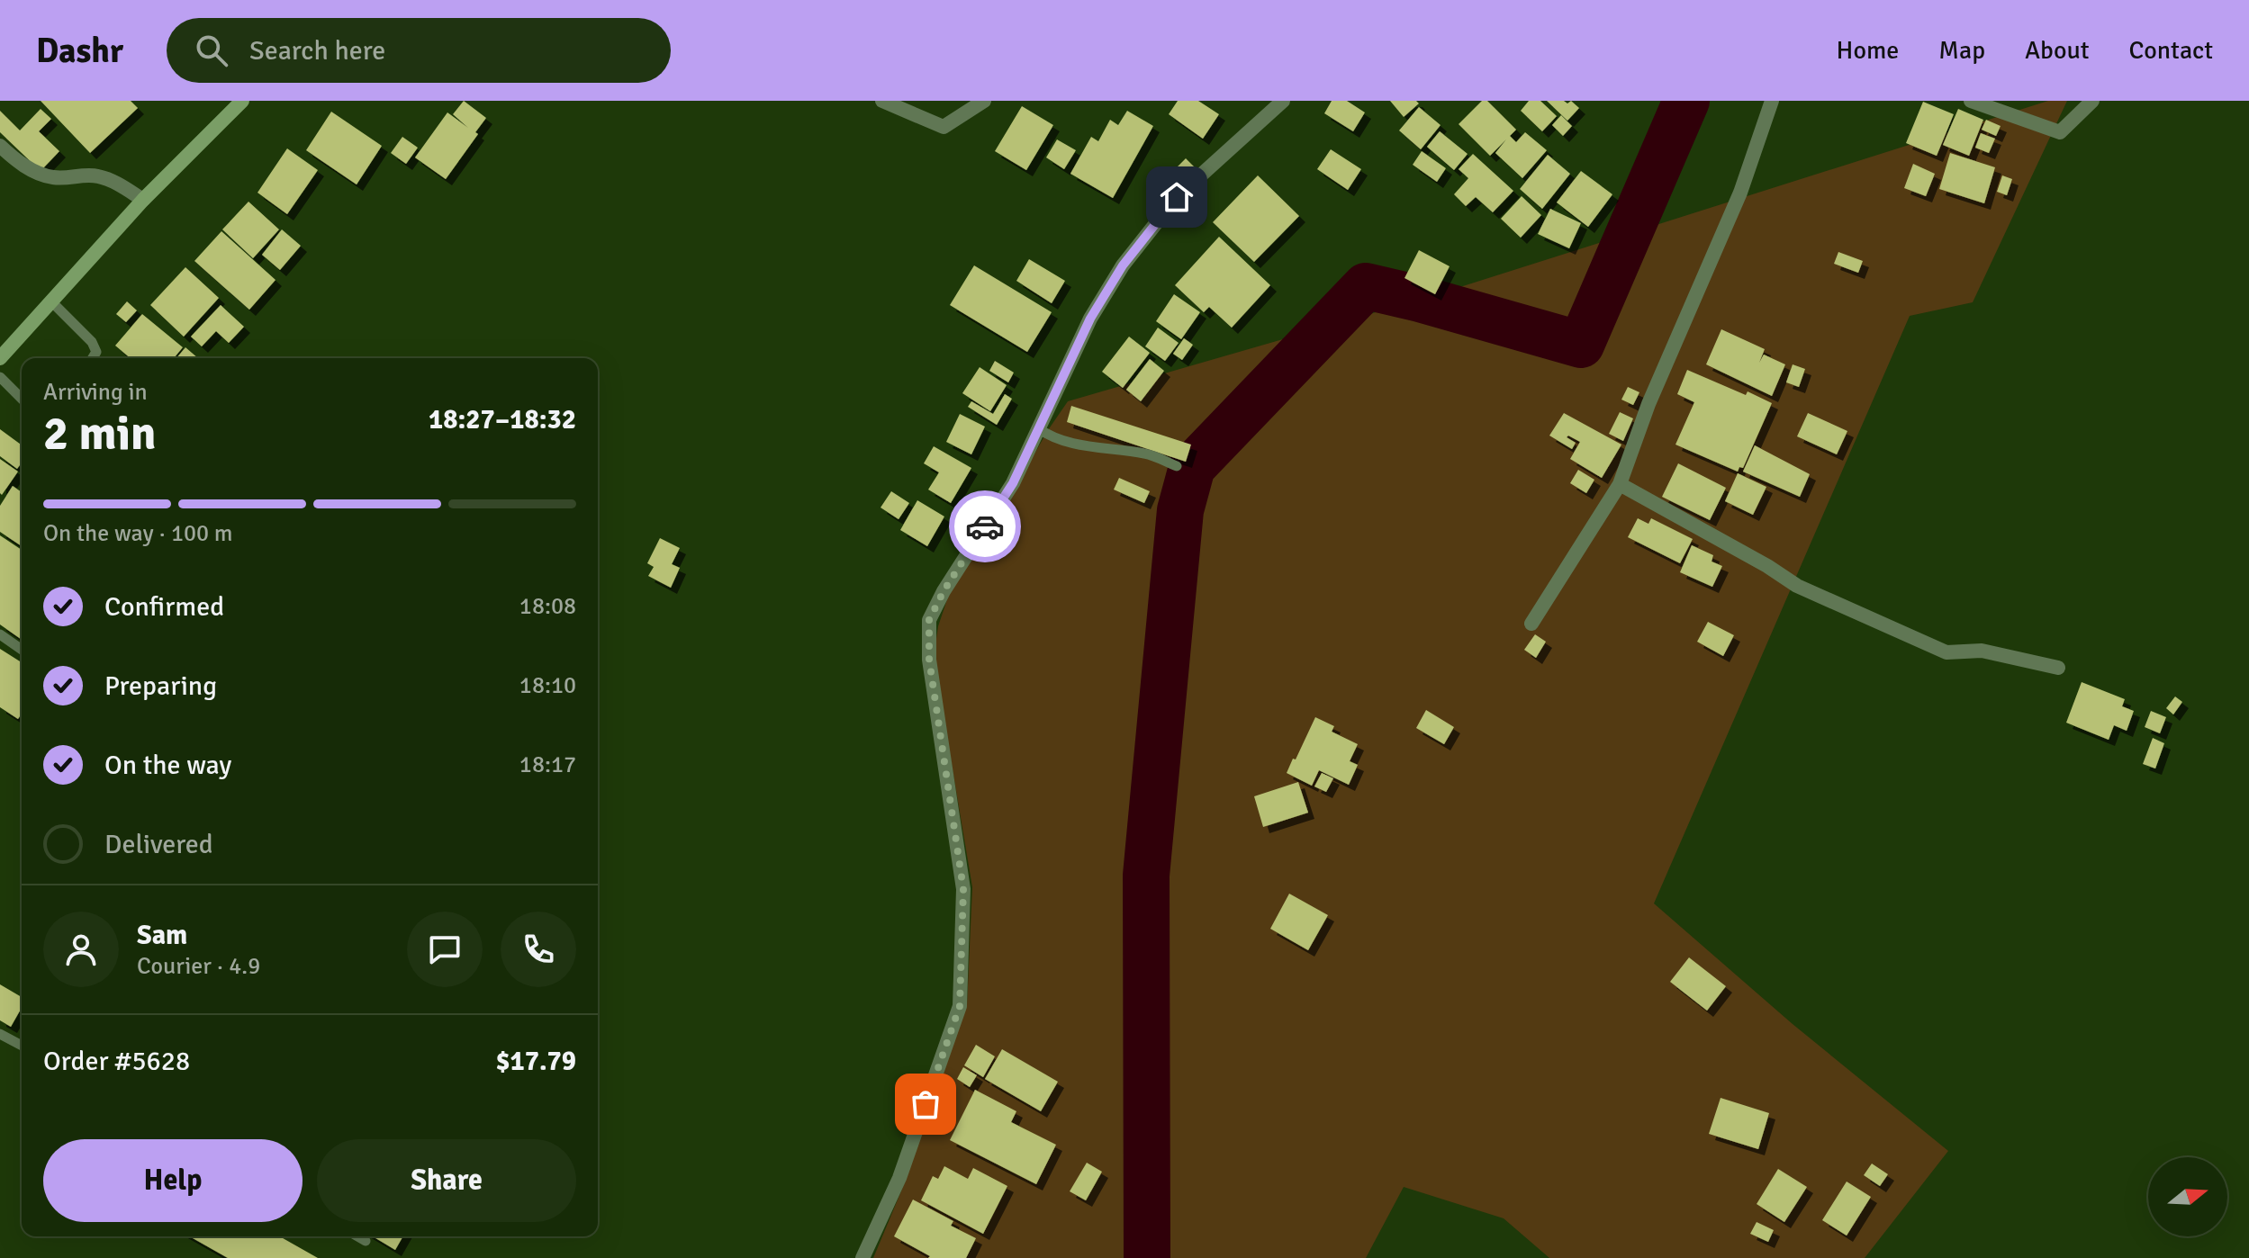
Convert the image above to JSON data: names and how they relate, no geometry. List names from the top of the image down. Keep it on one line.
{"north":"right","page":{"header":"Dashr","search":"Search here","nav":["Home","Map","About","Contact"],"heading":["2 min","Arriving in","18:27–18:32"],"panel":["Sam","Courier · 4.9","Order #5628","$17.79"],"bar":"On the way · 100 m","list":[["Confirmed","18:08"],["Preparing","18:10"],["On the way","18:17"],"Delivered"],"buttons":["Help","Share"]}}
